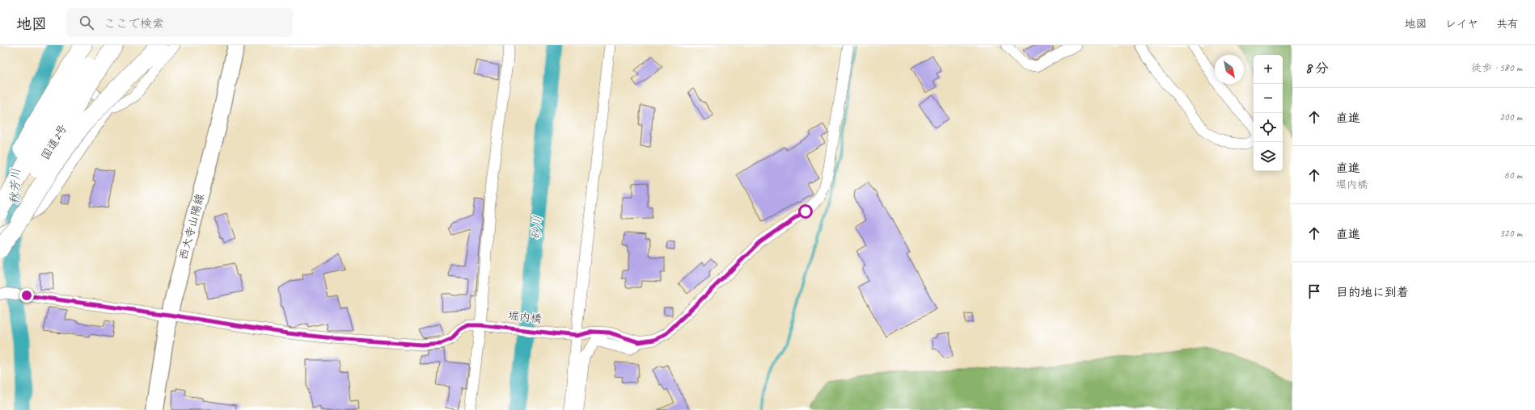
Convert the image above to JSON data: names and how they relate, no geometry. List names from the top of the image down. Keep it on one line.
{"streets":{"highway":["国道2号"],"main road":["西大寺山陽線"],"street":["堀内橋"]},"crossings":[["西大寺山陽線","堀内橋"]],"water":["秋芳川","砂川"],"north":"bottom right","page":{"header":"地図","search":"ここで検索","nav":["地図","レイヤ","共有"],"heading":["8 分","徒歩 · 580 m"],"map_buttons":["+","−"],"list":[["直進","200 m"],["直進","堀内橋","60 m"],["直進","320 m"],"目的地に到着"]}}
